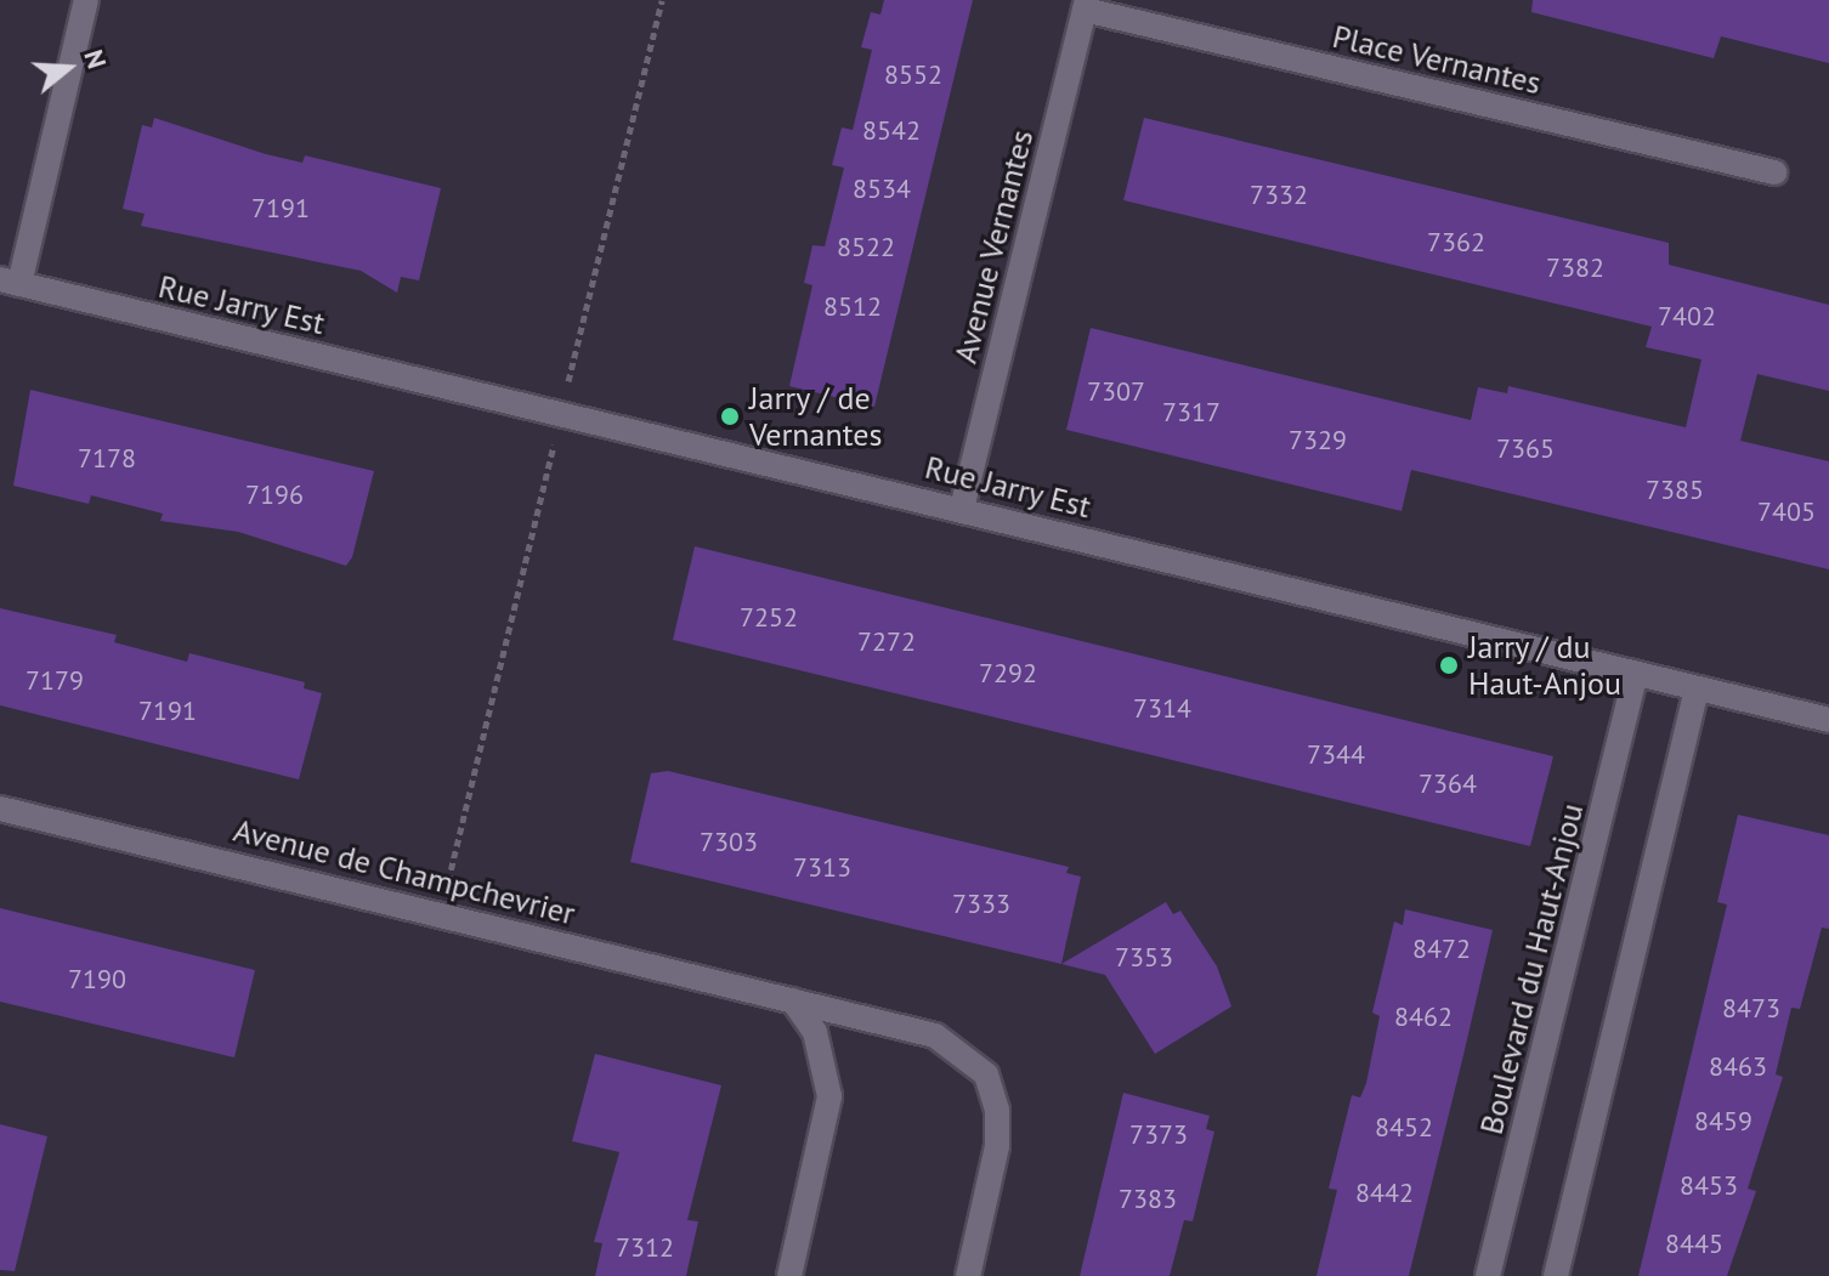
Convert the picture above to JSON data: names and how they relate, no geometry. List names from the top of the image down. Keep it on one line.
{"streets":{"street":["Place Vernantes","Avenue Vernantes","Rue Jarry Est","Avenue de Champchevrier","Boulevard du Haut-Anjou"]},"crossings":[["Place Vernantes","Avenue Vernantes"],["Avenue Vernantes","Rue Jarry Est"],["Rue Jarry Est","Boulevard du Haut-Anjou"]],"places":["Jarry / de Vernantes","Jarry / du Haut-Anjou"],"house_numbers":["8552","8542","8534","7332","7191","7362","8522","7382","8512","7402","7307","7317","7329","7365","7178","7385","7196","7405","7252","7272","7292","7179","7314","7191","7344","7364","7303","7313","7333","8472","7353","7190","8473","8462","8463","8459","8452","7373","8453","8442","7383","8445","7312"],"north":"right"}
